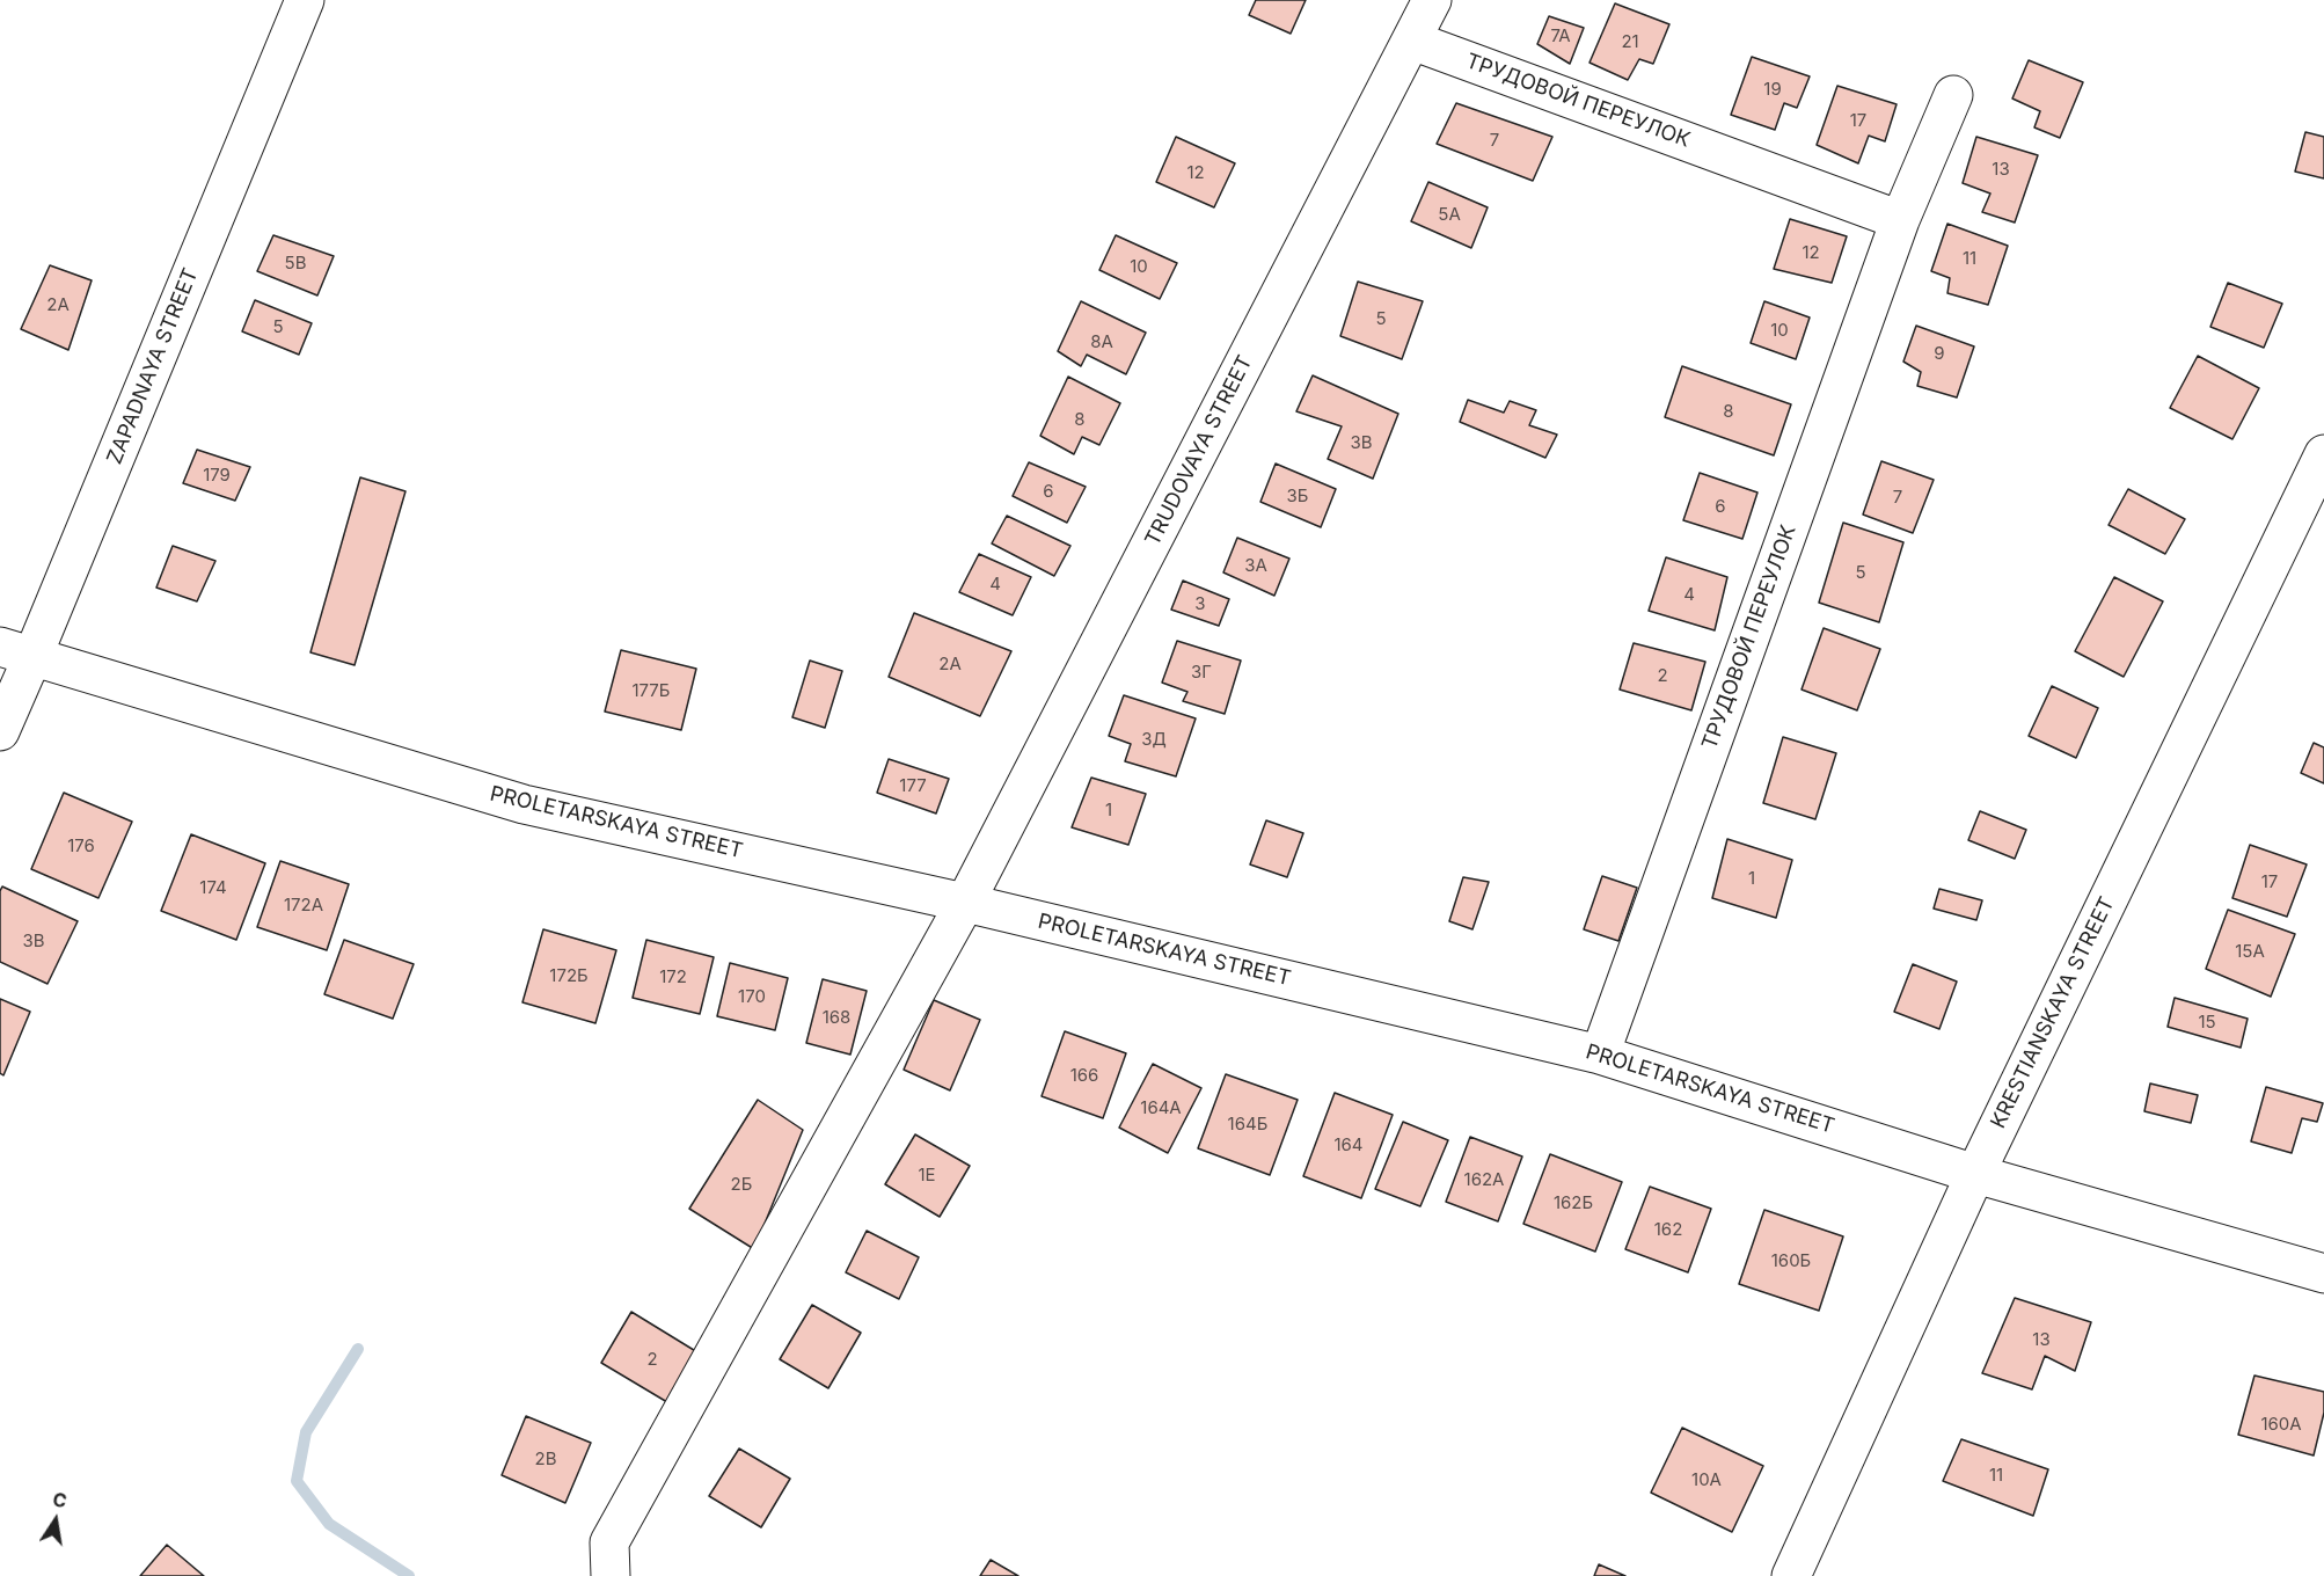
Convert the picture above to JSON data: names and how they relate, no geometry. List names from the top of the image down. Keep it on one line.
{"streets":{"street":["ТРУДОВОЙ ПЕРЕУЛОК","ZAPADNAYA STREET","TRUDOVAYA STREET","PROLETARSKAYA STREET","KRESTIANSKAYA STREET"]},"crossings":[["ТРУДОВОЙ ПЕРЕУЛОК","TRUDOVAYA STREET"],["ТРУДОВОЙ ПЕРЕУЛОК","PROLETARSKAYA STREET"],["ZAPADNAYA STREET","PROLETARSKAYA STREET"],["TRUDOVAYA STREET","PROLETARSKAYA STREET"],["PROLETARSKAYA STREET","KRESTIANSKAYA STREET"]],"house_numbers":["7А","21","19","17","7","13","12","5А","12","11","5В","10","2А","5","5","10","8А","9","8","8","3В","179","6","3Б","7","6","3А","5","4","4","3","2А","3Г","2","177Б","3Д","177","1","176","1","17","174","172А","3В","15А","172Б","172","170","168","15","166","164А","164Б","164","1Е","162А","2Б","162Б","162","160Б","13","2","160А","2В","11","10А"],"north":"top"}
